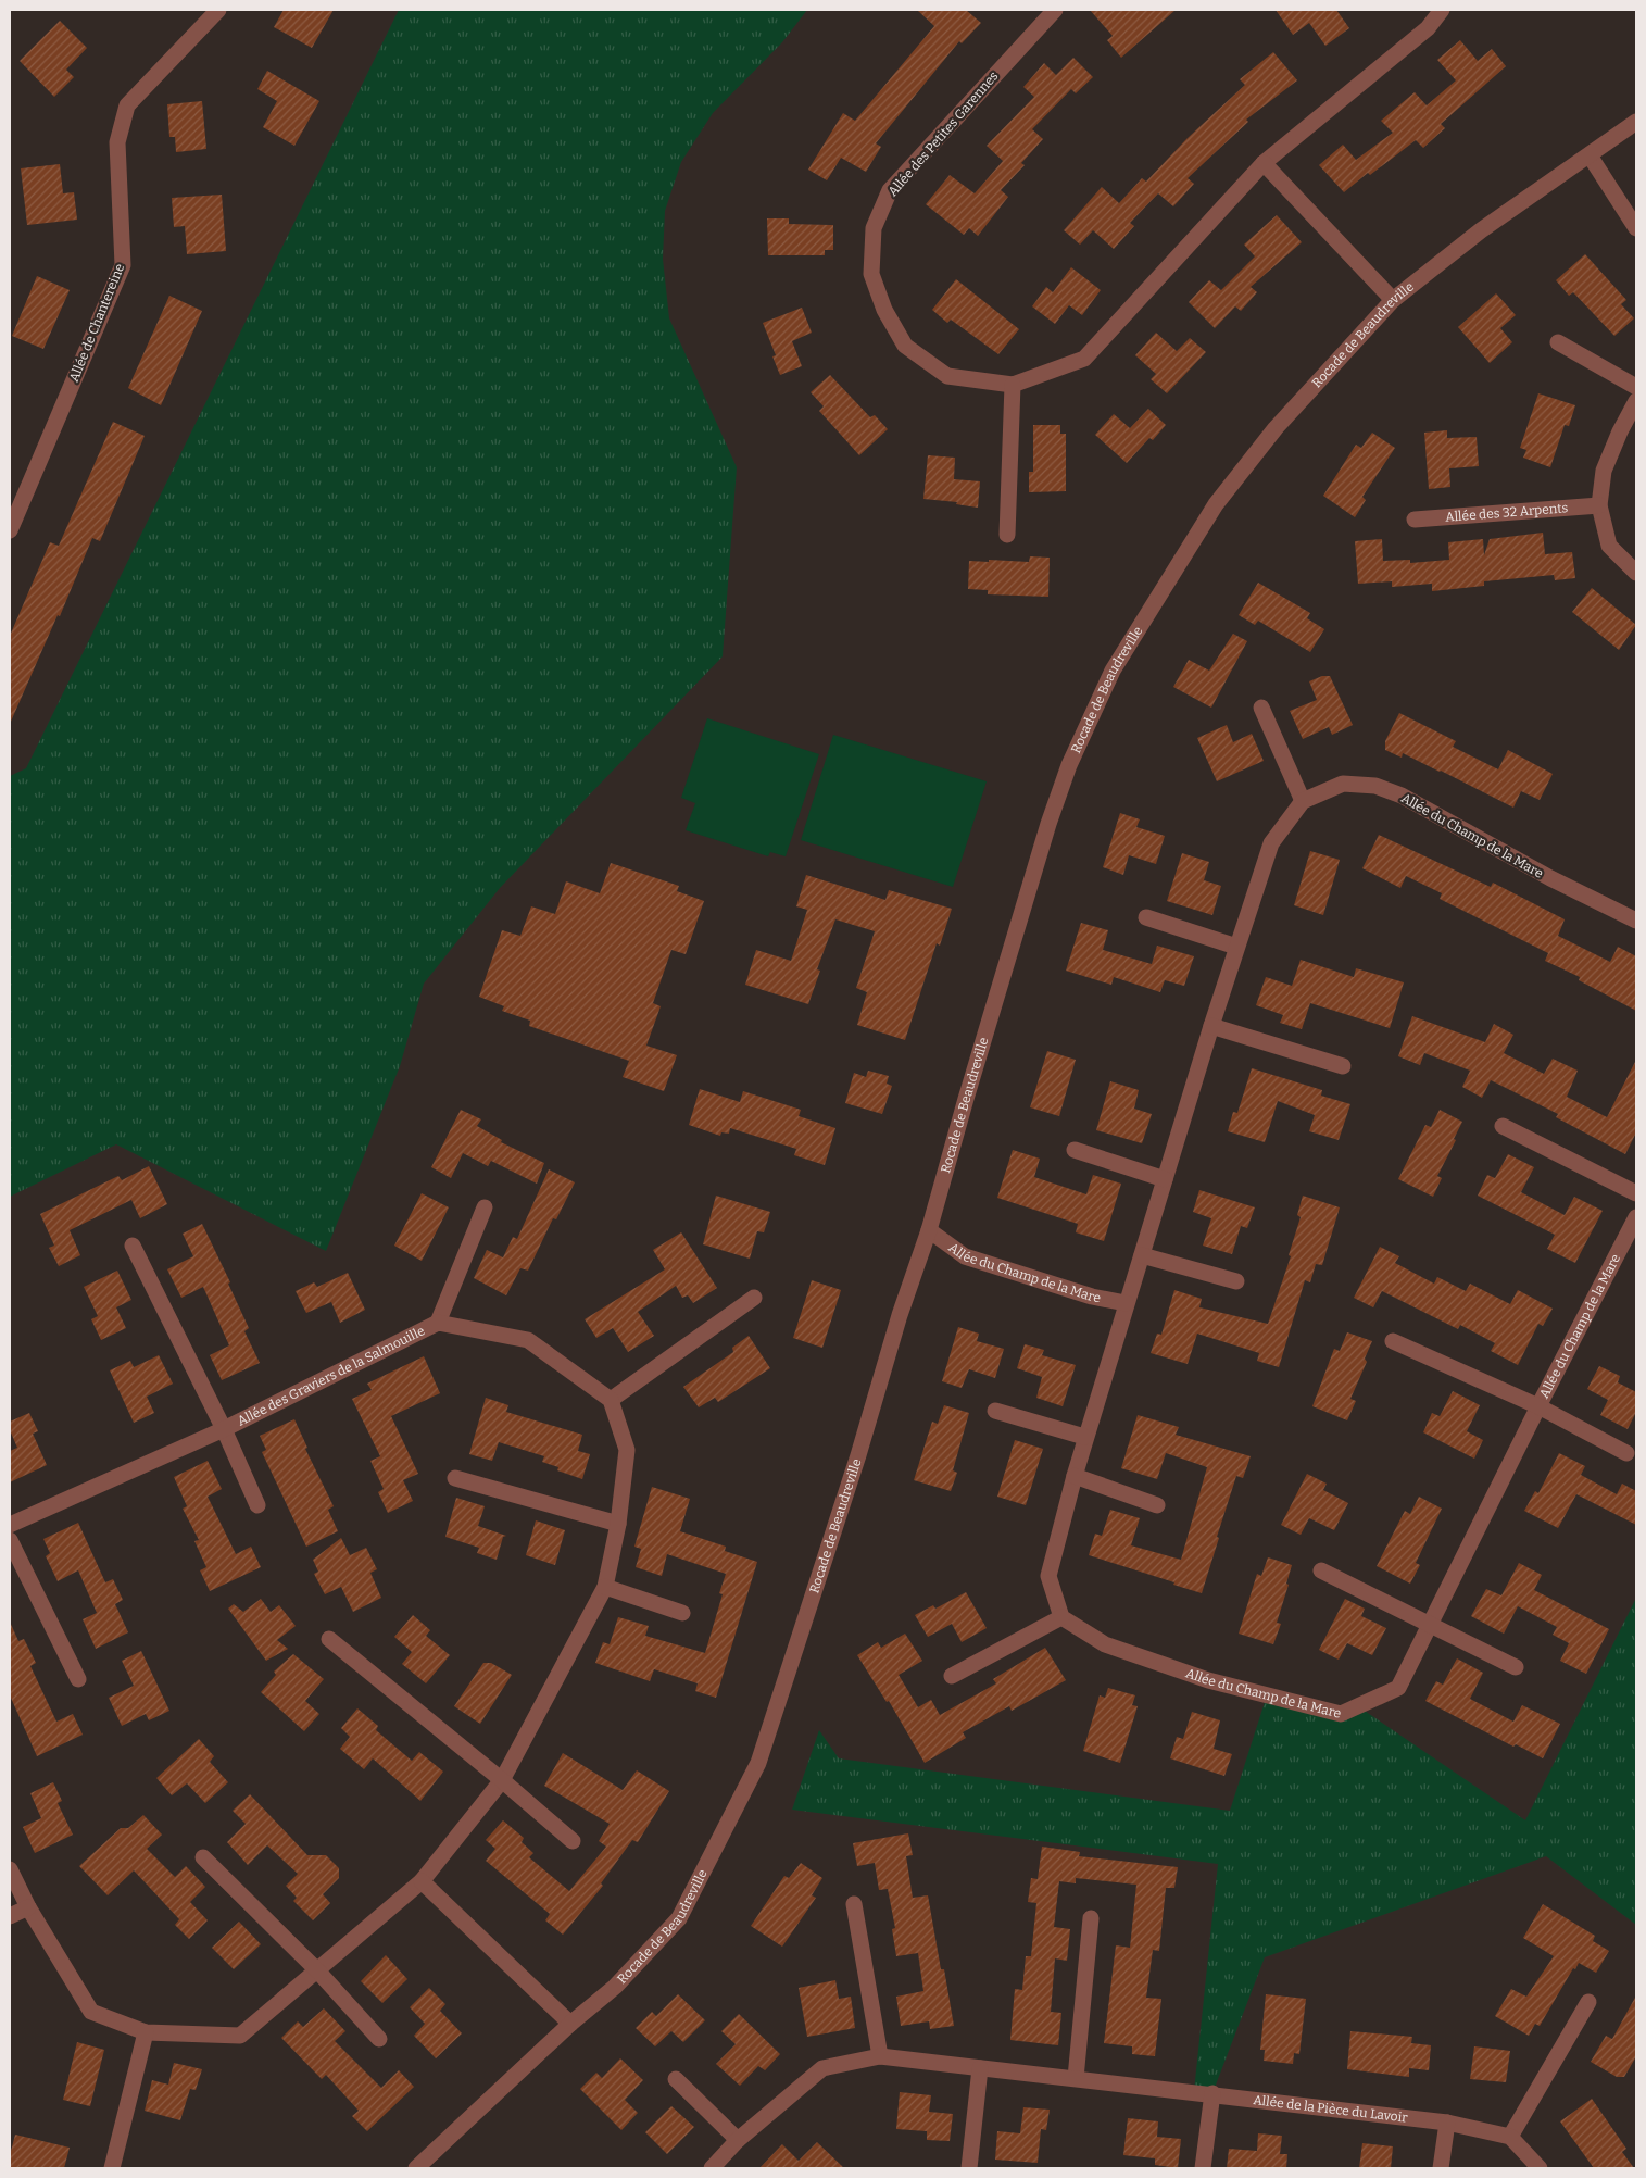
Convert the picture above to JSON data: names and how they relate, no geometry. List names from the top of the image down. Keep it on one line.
{"streets":{"street":["Allée des Petites Garennes","Allée de Chantereine","Rocade de Beaudreville","Allée des 32 Arpents","Allée du Champ de la Mare","Allée des Graviers de la Salmouille","Allée de la Pièce du Lavoir"]},"crossings":[["Rocade de Beaudreville","Allée du Champ de la Mare"]]}
